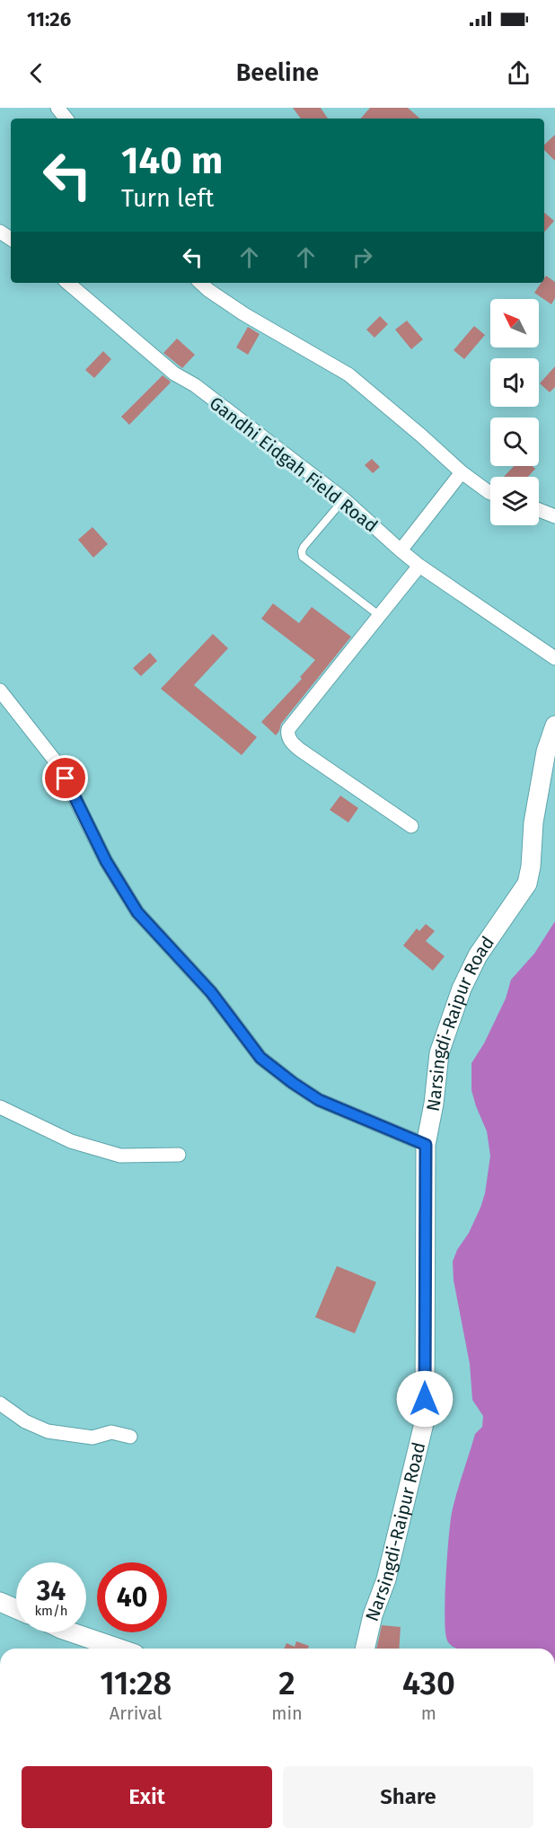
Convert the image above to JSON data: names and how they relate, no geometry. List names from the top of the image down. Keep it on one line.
{"streets":{"street":["Gandhi Eidgah Field Road","Narsingdi-Raipur Road"]},"north":"top left","page":{"status":"11:26","header":"Beeline","turn":["140 m","Turn left"],"speed":"34 km/h","limit":"40","eta":["11:28","Arrival","2","min","430","m"],"buttons":["Exit","Share"]}}
